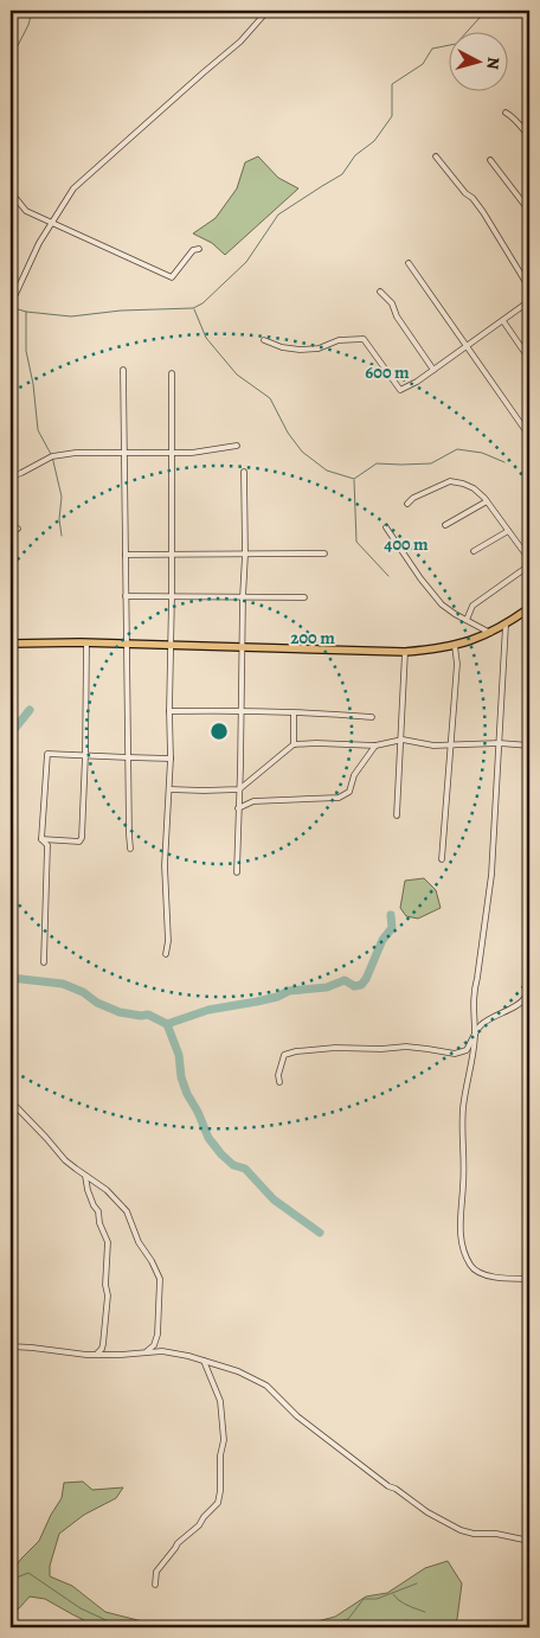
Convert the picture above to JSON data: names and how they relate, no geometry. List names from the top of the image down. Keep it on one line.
{"north":"right","rings":["600 m","400 m","200 m"]}
